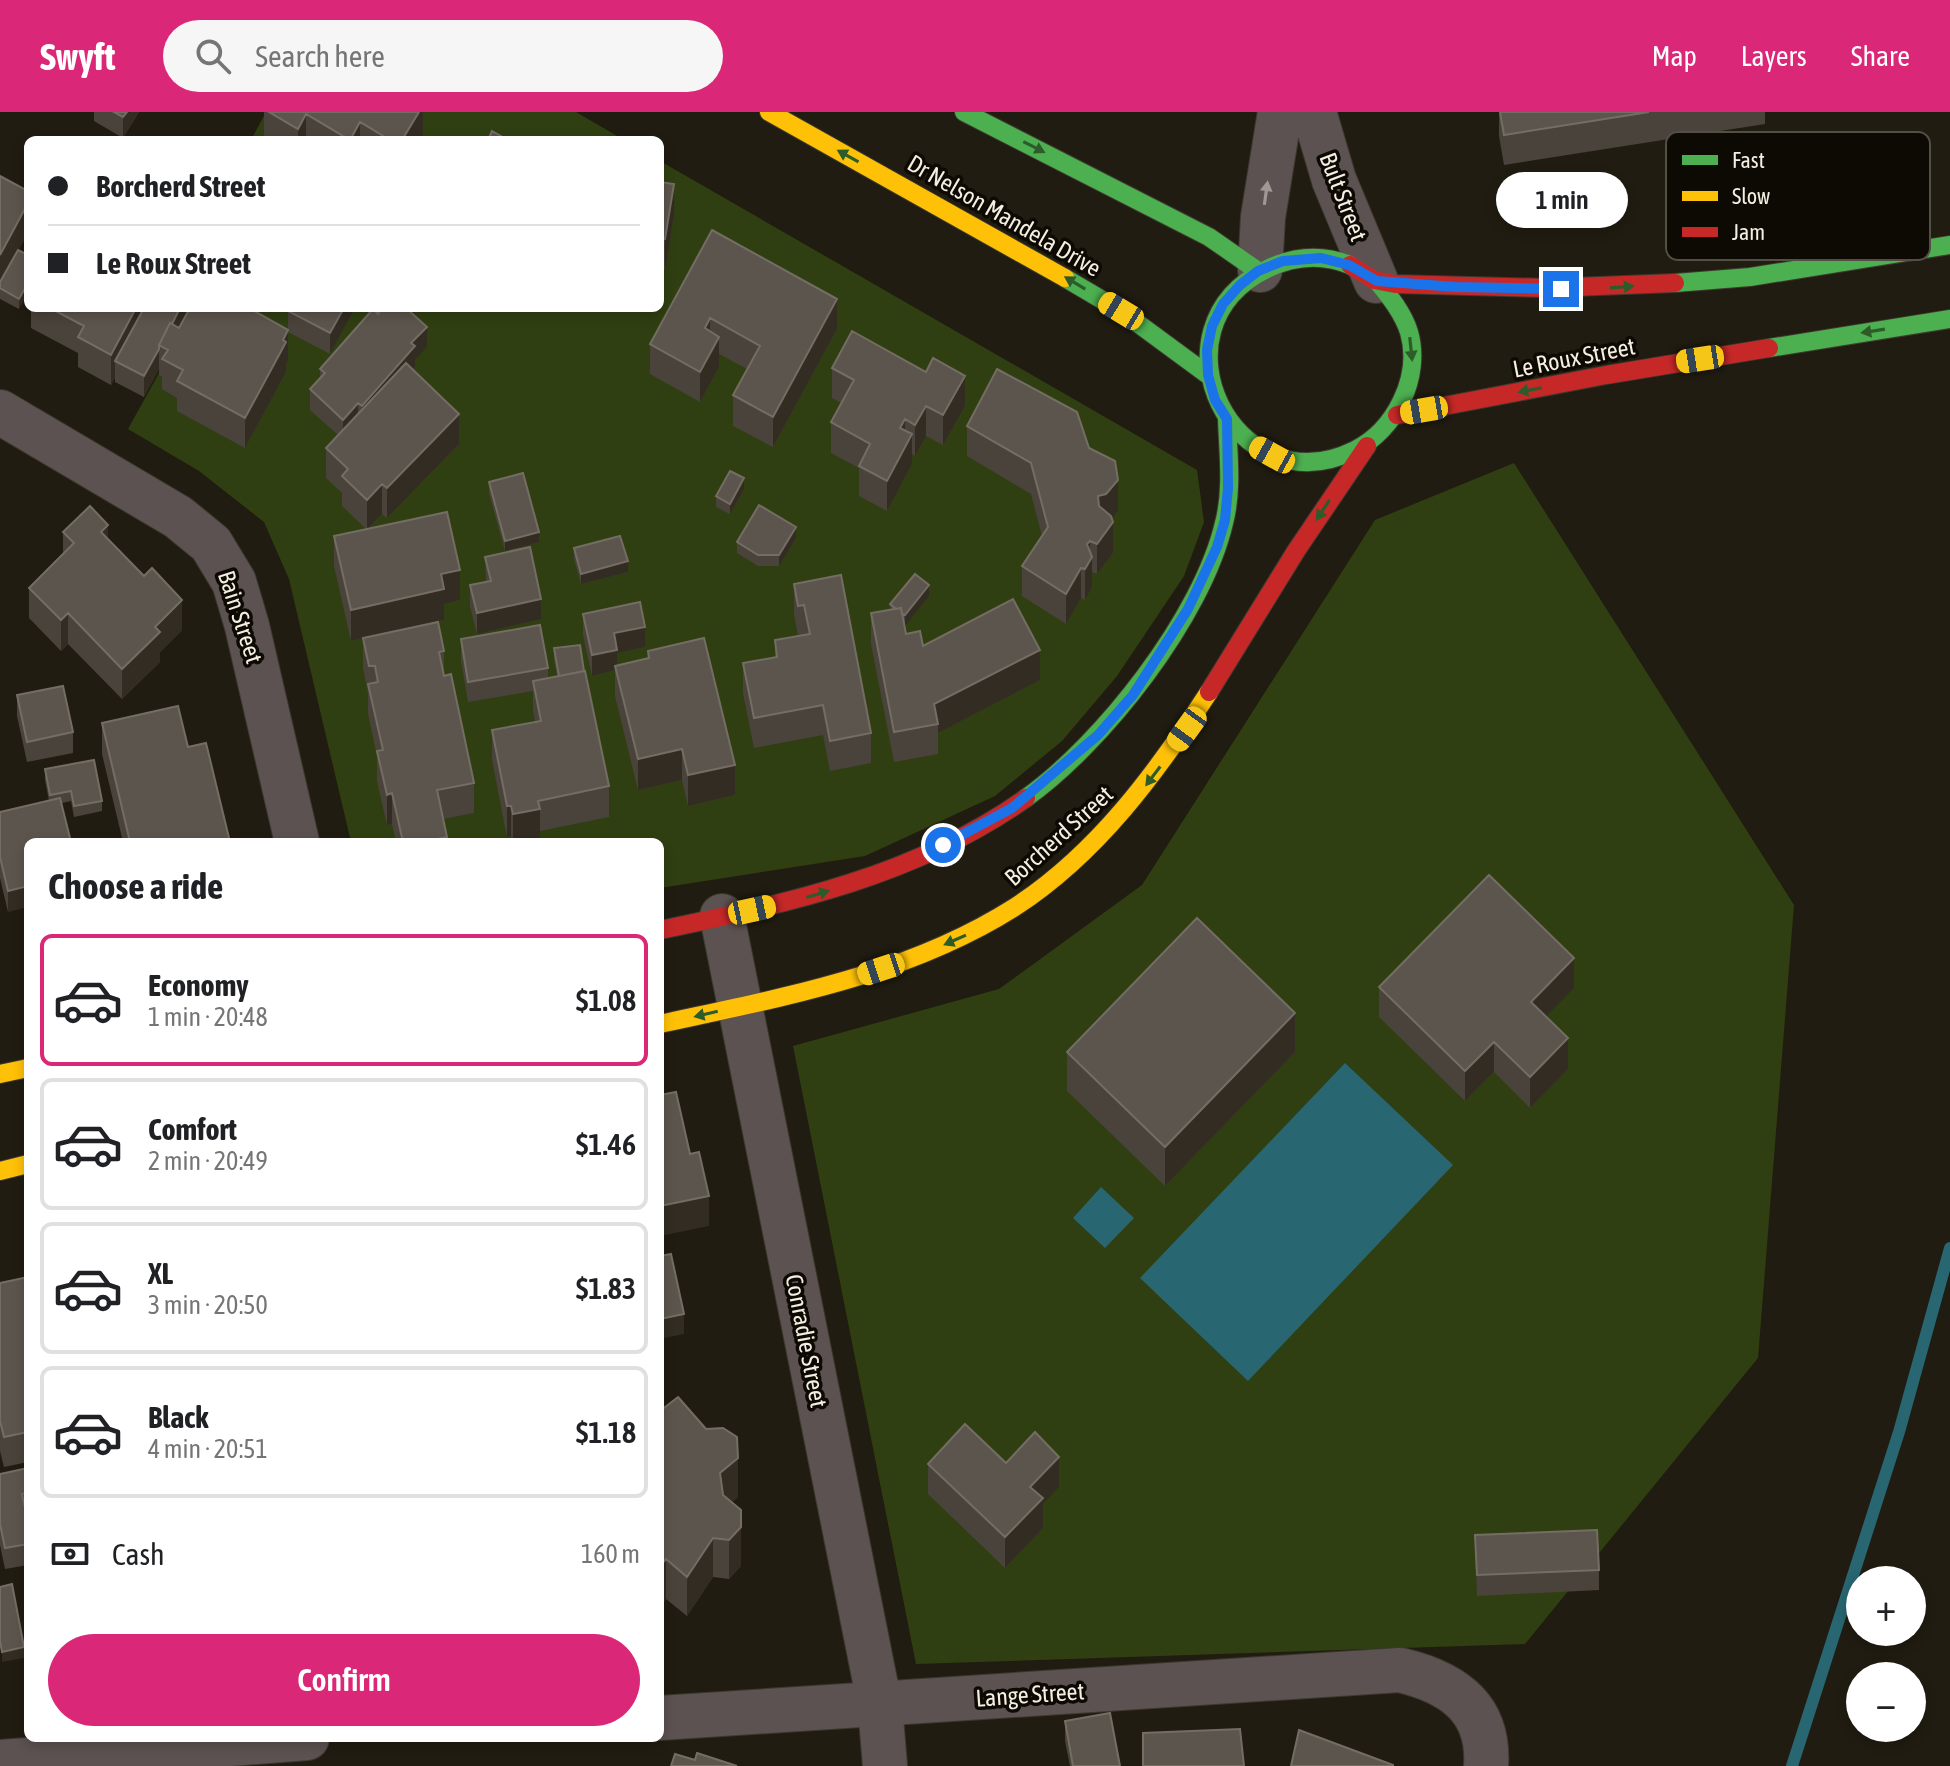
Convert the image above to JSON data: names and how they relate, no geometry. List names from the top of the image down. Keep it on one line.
{"streets":{"main road":["Dr Nelson Mandela Drive","Le Roux Street","Borcherd Street"],"street":["Bult Street","Bain Street","Conradie Street","Lange Street"]},"crossings":[["Bult Street","Dr Nelson Mandela Drive"],["Bult Street","Le Roux Street"],["Bult Street","Borcherd Street"],["Dr Nelson Mandela Drive","Le Roux Street"],["Dr Nelson Mandela Drive","Borcherd Street"],["Le Roux Street","Borcherd Street"],["Borcherd Street","Conradie Street"],["Conradie Street","Lange Street"]],"legend":["Fast","Slow","Jam"],"page":{"header":"Swyft","search":"Search here","nav":["Map","Layers","Share"],"banner":["Borcherd Street","Le Roux Street"],"bubble":"1 min","heading":"Choose a ride","list":[{"name":"Economy","note":"1 min · 20:48","value":"$1.08"},{"name":"Comfort","note":"2 min · 20:49","value":"$1.46"},{"name":"XL","note":"3 min · 20:50","value":"$1.83"},{"name":"Black","note":"4 min · 20:51","value":"$1.18"}],"pay":["Cash","160 m"],"map_buttons":["+","−"],"buttons":"Confirm"}}
